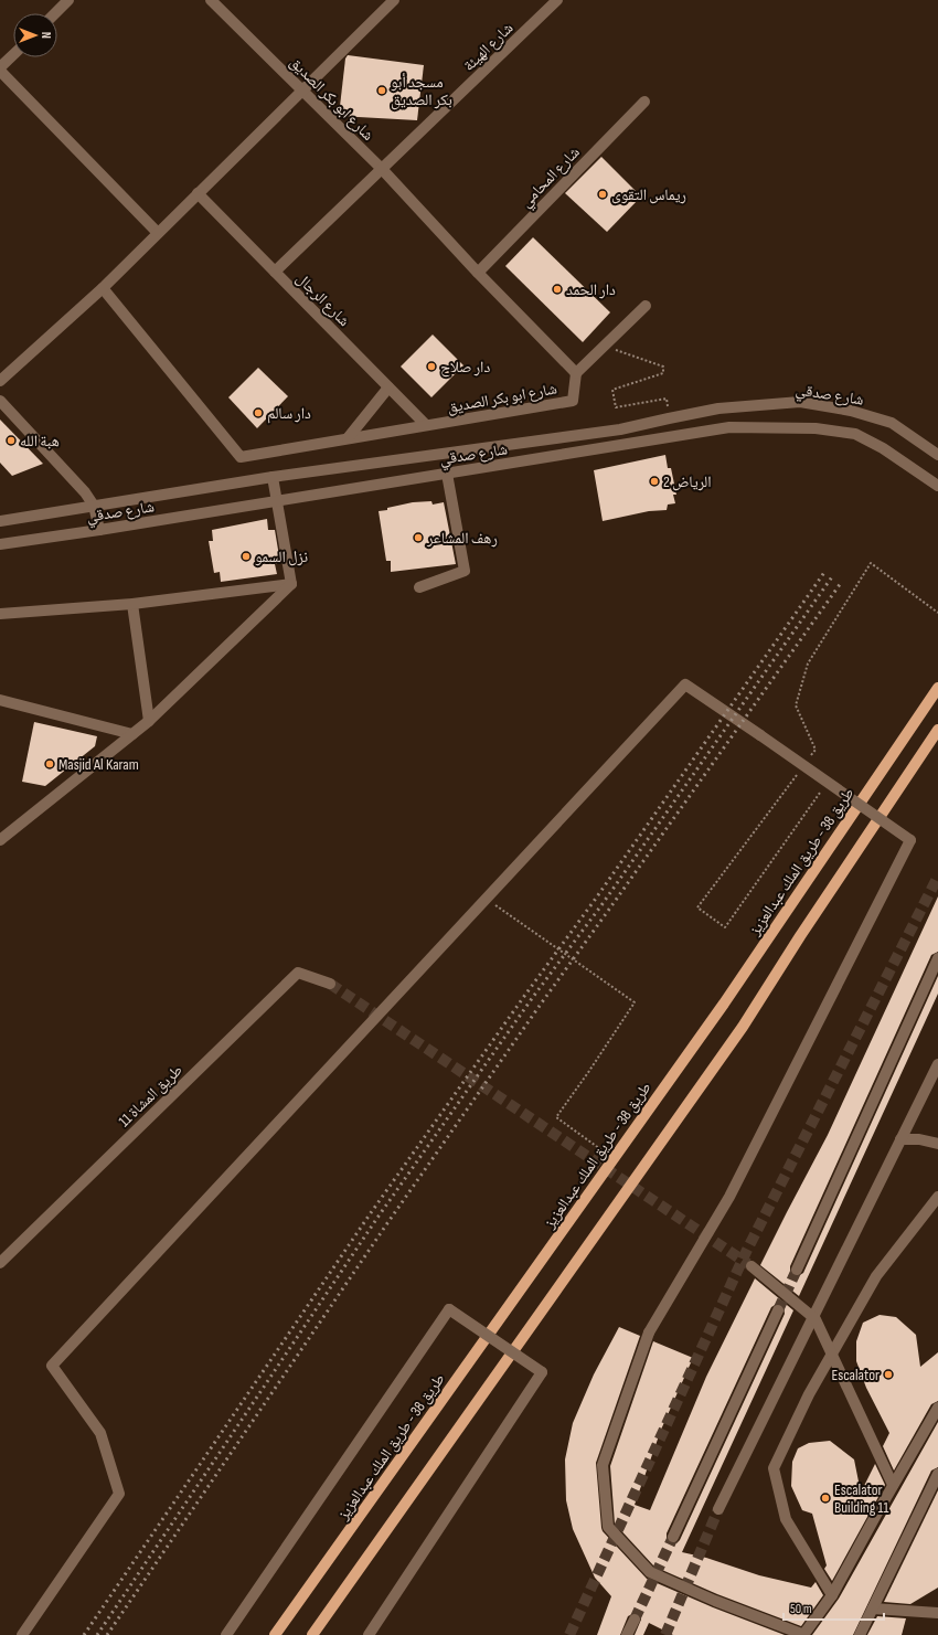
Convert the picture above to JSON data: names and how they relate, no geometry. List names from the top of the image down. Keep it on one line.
{"streets":{"main road":["طريق 38 - طريق الملك عبدالعزيز"],"street":["شارع الهيئة","شارع ابو بكر الصديق","شارع المحامي","شارع الرجال","شارع صدقي","طريق المشاة 11"]},"crossings":[["شارع الهيئة","شارع ابو بكر الصديق"],["شارع الهيئة","شارع الرجال"],["شارع ابو بكر الصديق","شارع المحامي"],["شارع ابو بكر الصديق","شارع الرجال"]],"places":["مسجد أبو بكر الصديق","ريماس التقوى","دار الحمد","دار صلاح","دار سالم","هبة الله","الرياض 2","رهف المشاعر","نزل السمو","Masjid Al Karam","Escalator","Escalator Building 11"],"scale_bar":"50 m","north":"right"}
